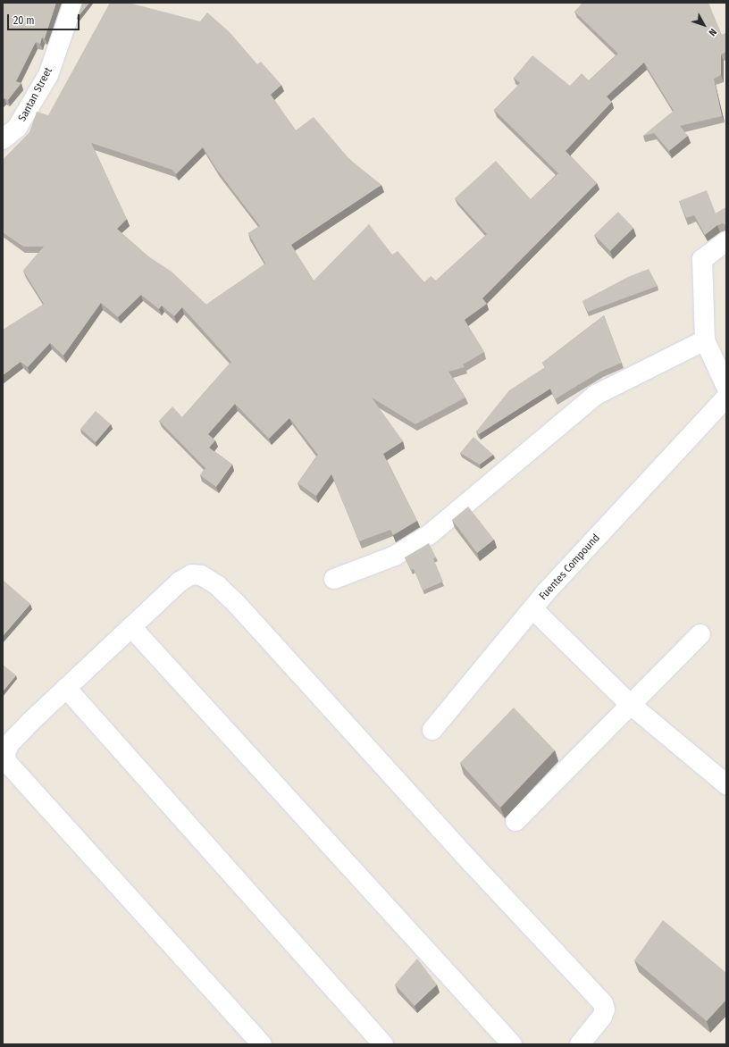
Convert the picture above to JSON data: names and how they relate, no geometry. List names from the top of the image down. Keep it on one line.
{"streets":{"street":["Santan Street","Fuentes Compound"]},"scale_bar":"20 m","north":"bottom right"}
